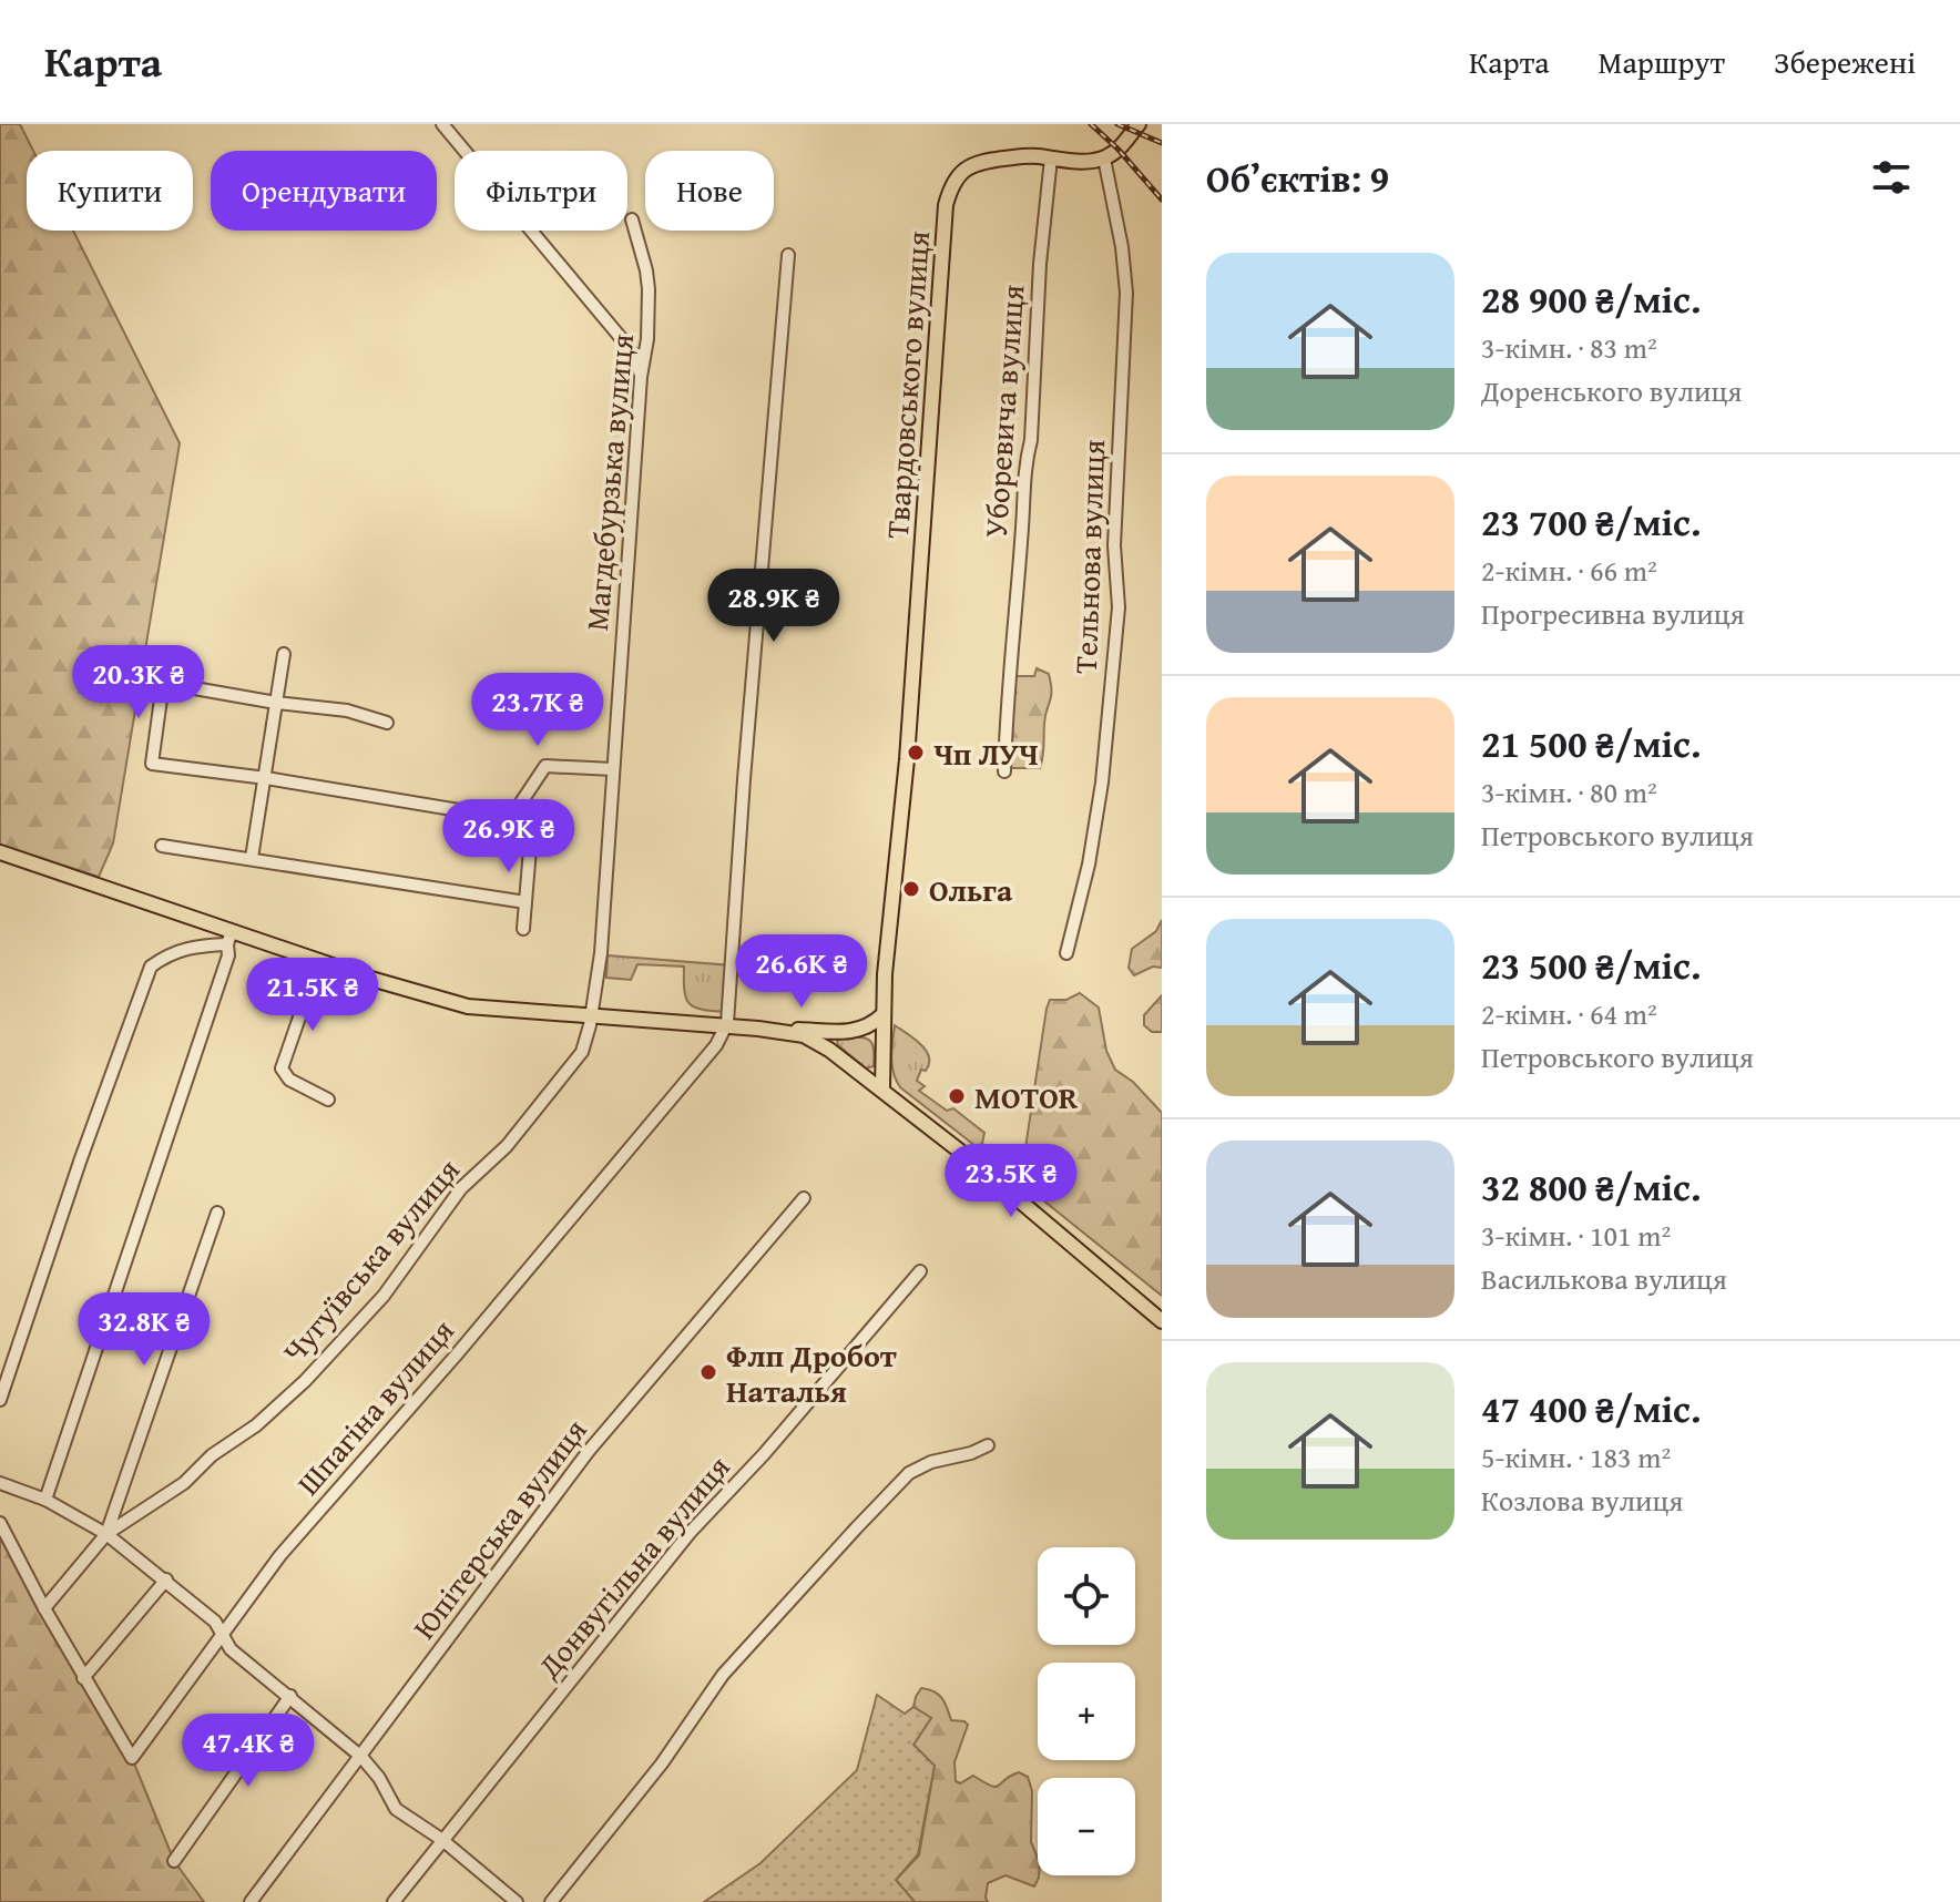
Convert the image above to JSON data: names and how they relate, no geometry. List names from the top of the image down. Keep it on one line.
{"streets":{"main road":["Твардовського вулиця"],"street":["Уборевича вулиця","Магдебурзька вулиця","Тельнова вулиця","Чугуївська вулиця","Шпагіна вулиця","Юпітерська вулиця","Донвугільна вулиця"]},"crossings":[["Твардовського вулиця","Уборевича вулиця"],["Магдебурзька вулиця","Чугуївська вулиця"]],"places":["Чп ЛУЧ","Ольга","MOTOR","Флп Дробот Наталья"],"page":{"header":"Карта","nav":["Карта","Маршрут","Збережені"],"heading":"Об’єктів: 9","chip":["Купити","Орендувати","Фільтри","Нове"],"list":[{"name":"28 900 ₴/міс.","note":"3-кімн. · 83 m² · Доренського вулиця"},{"name":"23 700 ₴/міс.","note":"2-кімн. · 66 m² · Прогресивна вулиця"},{"name":"21 500 ₴/міс.","note":"3-кімн. · 80 m² · Петровського вулиця"},{"name":"23 500 ₴/міс.","note":"2-кімн. · 64 m² · Петровського вулиця"},{"name":"32 800 ₴/міс.","note":"3-кімн. · 101 m² · Василькова вулиця"},{"name":"47 400 ₴/міс.","note":"5-кімн. · 183 m² · Козлова вулиця"}],"price":["28.9K ₴","20.3K ₴","23.7K ₴","26.9K ₴","26.6K ₴","21.5K ₴","23.5K ₴","32.8K ₴","47.4K ₴"],"map_buttons":["+","−"]}}
